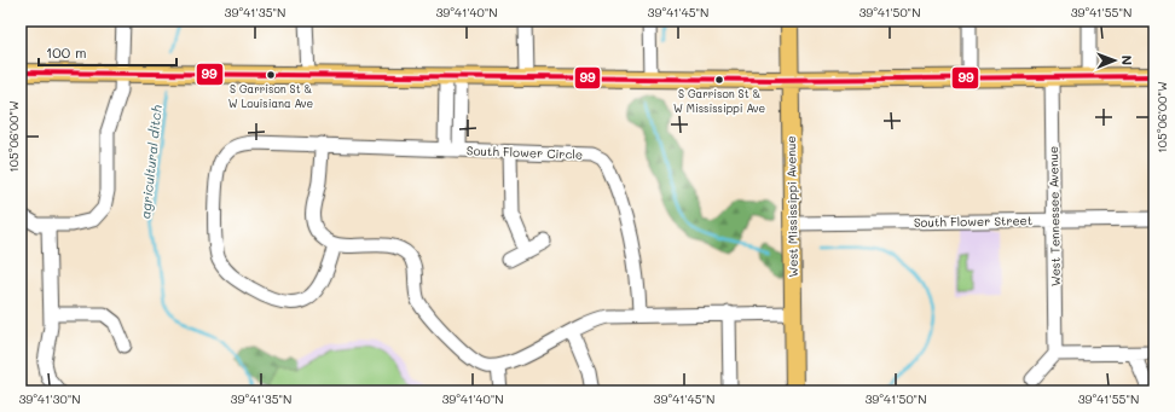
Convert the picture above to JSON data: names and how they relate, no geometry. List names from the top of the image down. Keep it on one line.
{"streets":{"main road":["West Mississippi Avenue"],"street":["South Flower Circle","West Tennessee Avenue","South Flower Street"]},"crossings":[["West Mississippi Avenue","South Flower Street"],["West Tennessee Avenue","South Flower Street"]],"water":["agricultural ditch"],"places":["S Garrison St & W Louisiana Ave","S Garrison St & W Mississippi Ave"],"lines":["transit line 99"],"scale_bar":"100 m","north":"right","coordinates":["39°41'35\"N","39°41'40\"N","39°41'45\"N","39°41'50\"N","39°41'55\"N","105°06'00\"W","39°41'30\"N"]}
